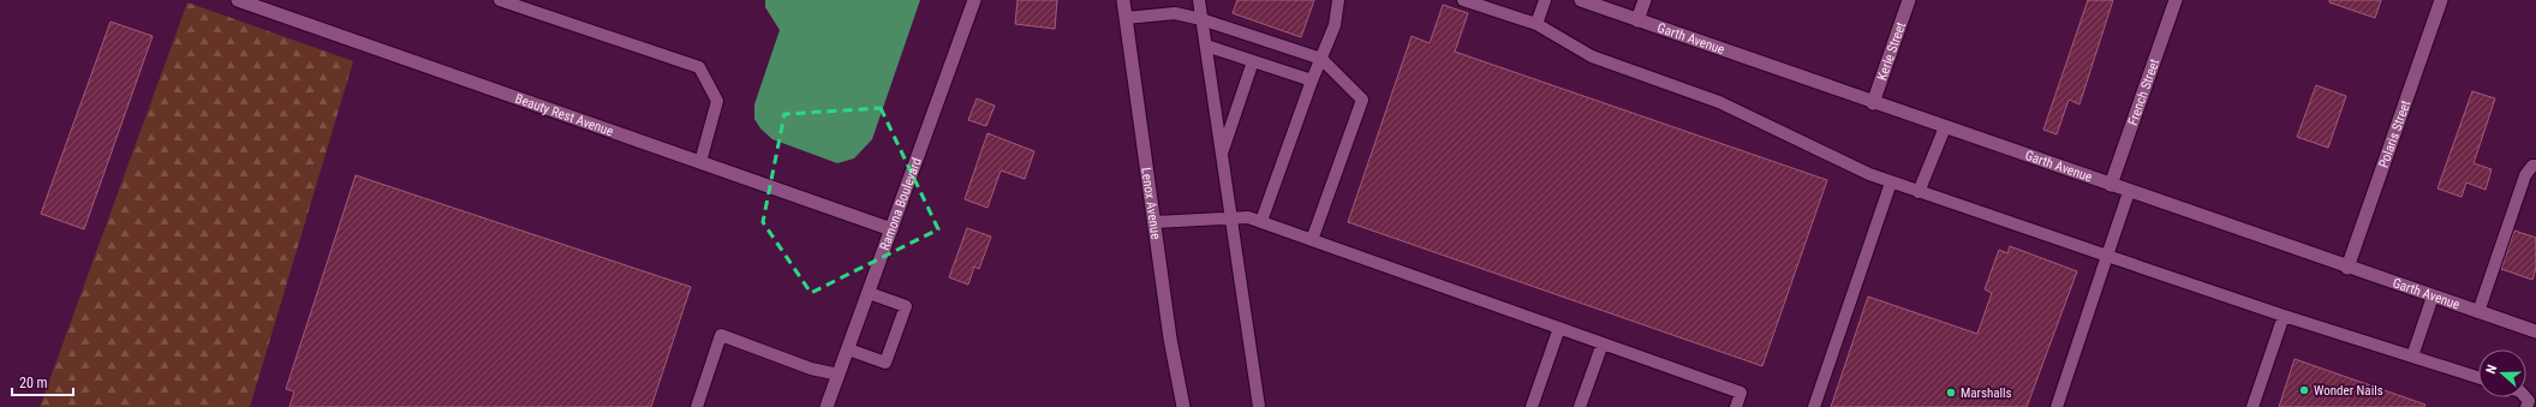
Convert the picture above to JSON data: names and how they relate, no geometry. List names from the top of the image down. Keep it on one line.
{"streets":{"street":["Garth Avenue","Kerle Street","French Street","Beauty Rest Avenue","Polaris Street","Ramona Boulevard","Lenox Avenue"]},"crossings":[["Garth Avenue","Kerle Street"],["Garth Avenue","French Street"],["Garth Avenue","Polaris Street"],["Beauty Rest Avenue","Ramona Boulevard"]],"places":["Wonder Nails","Marshalls"],"scale_bar":"20 m","north":"left"}
